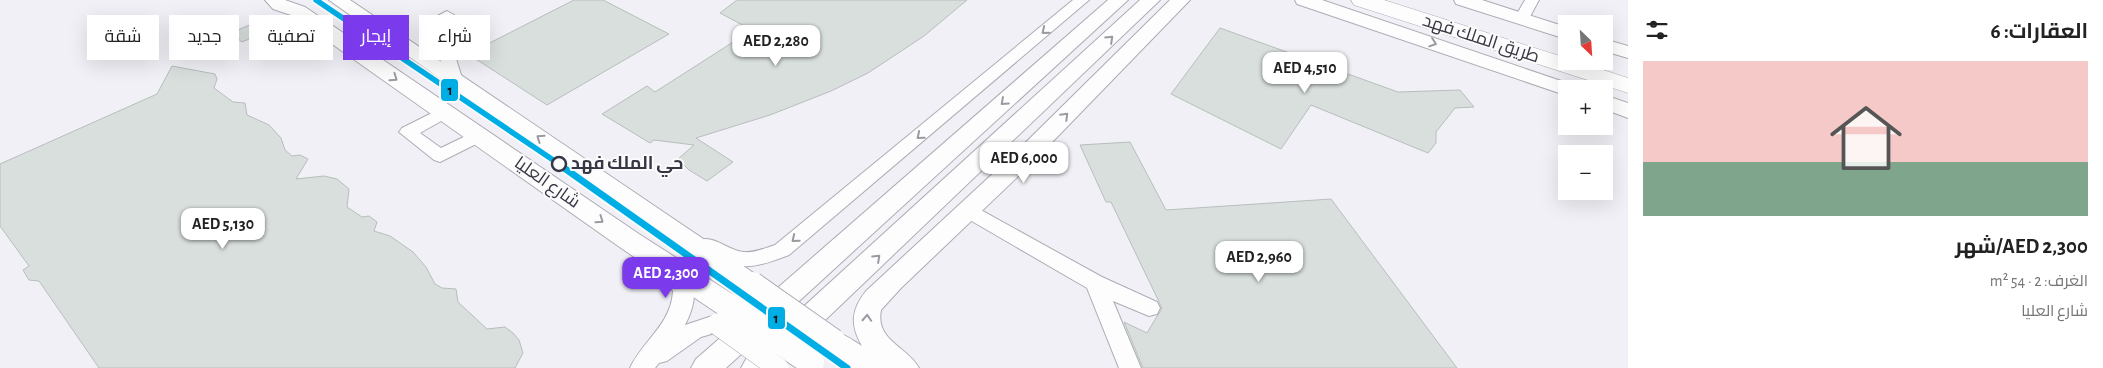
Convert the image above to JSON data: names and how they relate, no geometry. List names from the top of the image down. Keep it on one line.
{"streets":{"highway":["طريق الملك فهد"],"main road":["شارع العليا"]},"places":["حي الملك فهد"],"lines":["transit line 1"],"north":"bottom right","page":{"heading":"العقارات: 6","map_buttons":["+","−"],"chip":["شراء","إيجار","تصفية","جديد","شقة"],"price":["AED 2,280","AED 4,510","AED 6,000","AED 5,130","AED 2,960","AED 2,300"],"list":[{"name":"AED 2,300/شهر","note":"الغرف: 2 · 54 m² · شارع العليا"}]}}
